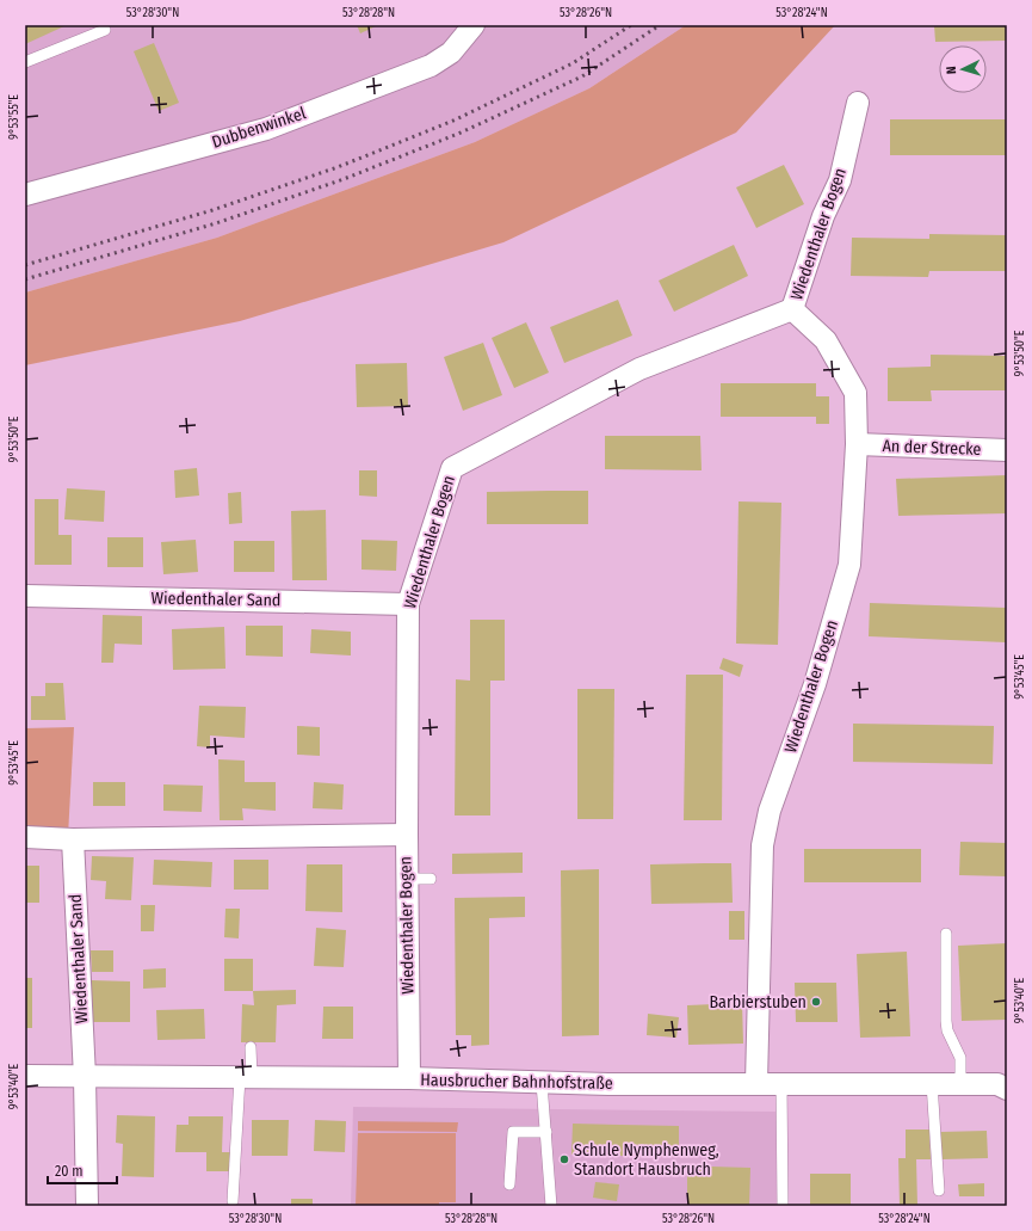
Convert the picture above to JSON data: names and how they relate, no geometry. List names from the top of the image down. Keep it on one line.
{"streets":{"street":["Dubbenwinkel","Wiedenthaler Bogen","An der Strecke","Wiedenthaler Sand","Hausbrucher Bahnhofstraße"]},"crossings":[["Wiedenthaler Bogen","An der Strecke"],["Wiedenthaler Bogen","Wiedenthaler Sand"],["Wiedenthaler Bogen","Hausbrucher Bahnhofstraße"],["Wiedenthaler Sand","Hausbrucher Bahnhofstraße"]],"places":["Barbierstuben","Schule Nymphenweg, Standort Hausbruch"],"scale_bar":"20 m","north":"left","coordinates":["53°28'30\"N","53°28'28\"N","53°28'26\"N","53°28'24\"N","9°53'55\"E","9°53'50\"E","9°53'45\"E","9°53'40\"E"]}
